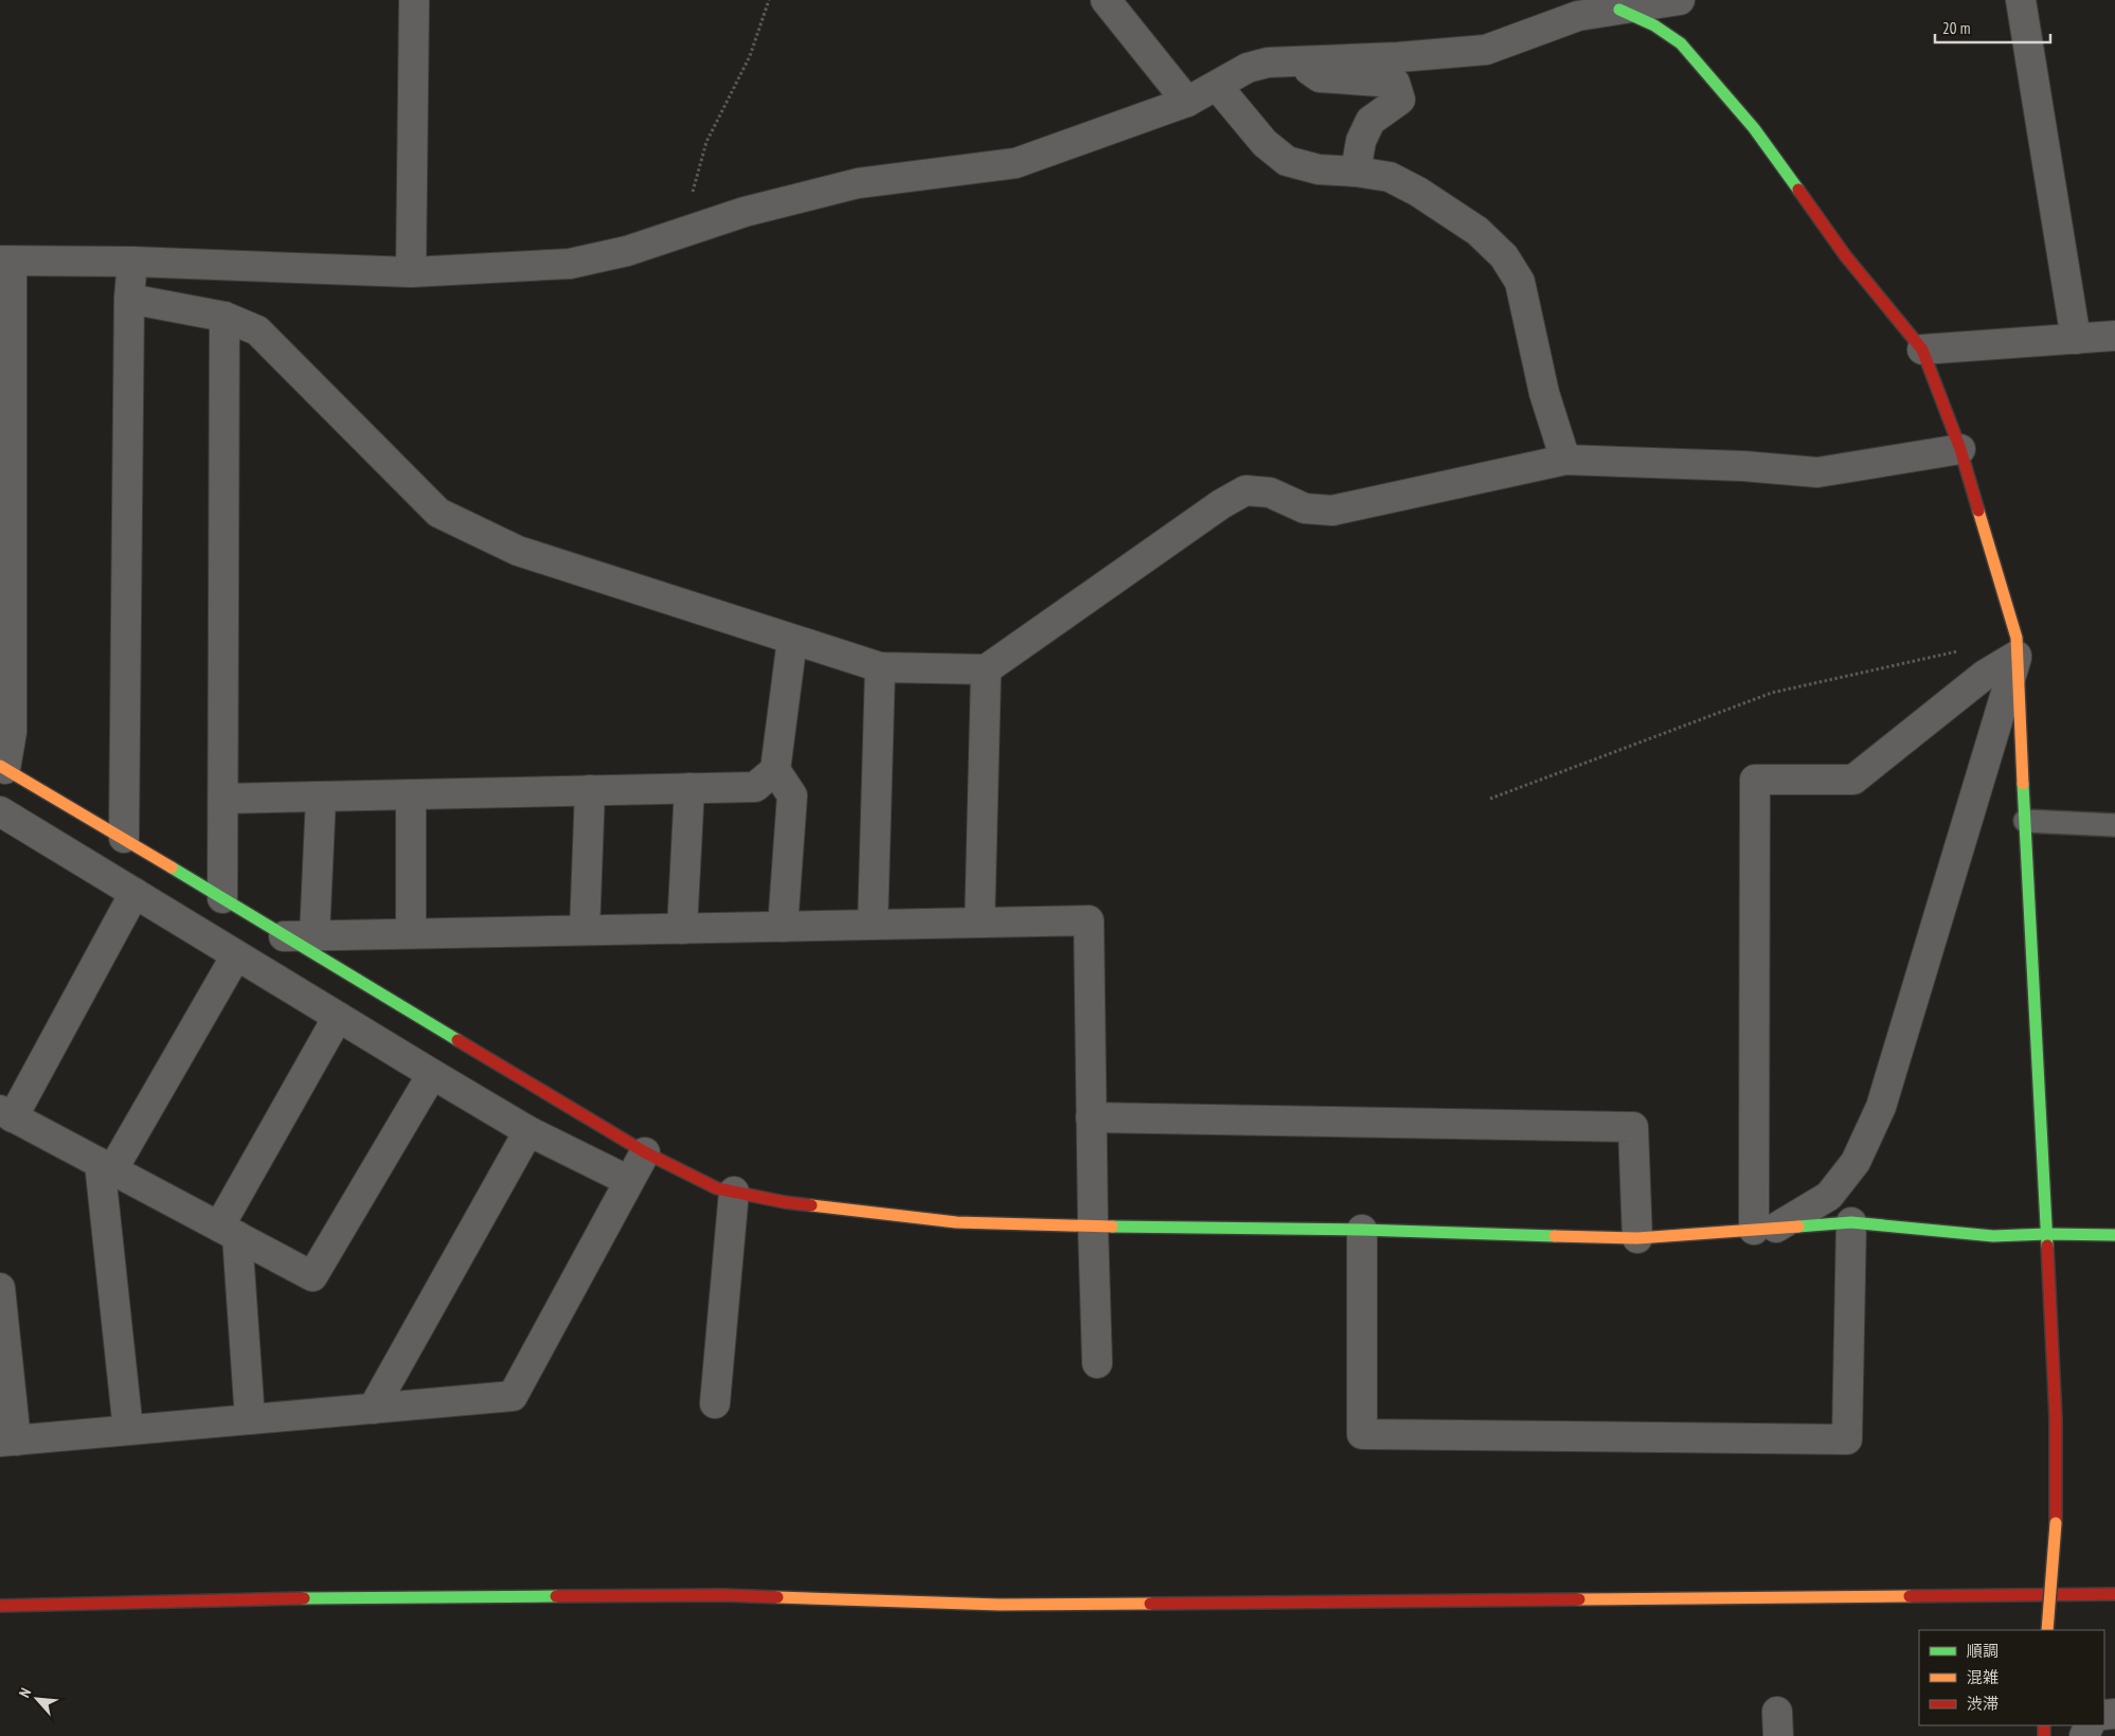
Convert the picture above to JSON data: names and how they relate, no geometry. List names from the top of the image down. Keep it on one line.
{"legend":["順調","混雑","渋滞"],"scale_bar":"20 m","north":"top left"}
